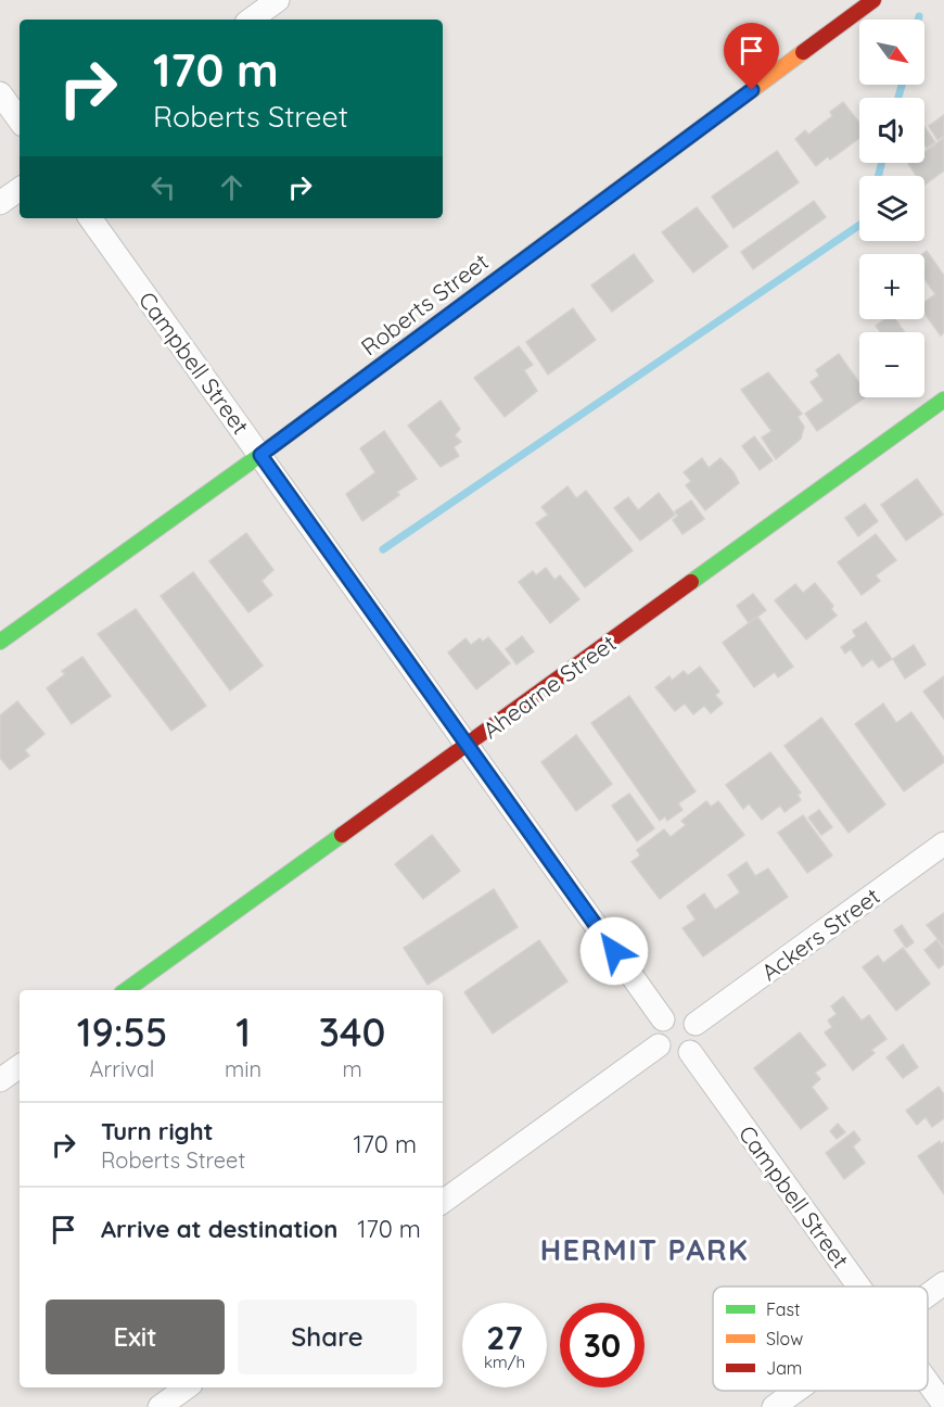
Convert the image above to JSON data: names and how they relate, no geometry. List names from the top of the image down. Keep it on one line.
{"streets":{"street":["Roberts Street","Campbell Street","Ahearne Street","Ackers Street"]},"crossings":[["Roberts Street","Campbell Street"],["Campbell Street","Ahearne Street"],["Campbell Street","Ackers Street"]],"districts":["HERMIT PARK"],"legend":["Fast","Slow","Jam"],"north":"bottom right","page":{"map_buttons":["+","−"],"turn":["170 m","Roberts Street"],"eta":["19:55","Arrival","1","min","340","m"],"list":[{"name":"Turn right","note":"Roberts Street","value":"170 m"},{"name":"Arrive at destination","value":"170 m"}],"buttons":["Exit","Share"],"speed":"27 km/h","limit":"30"}}
